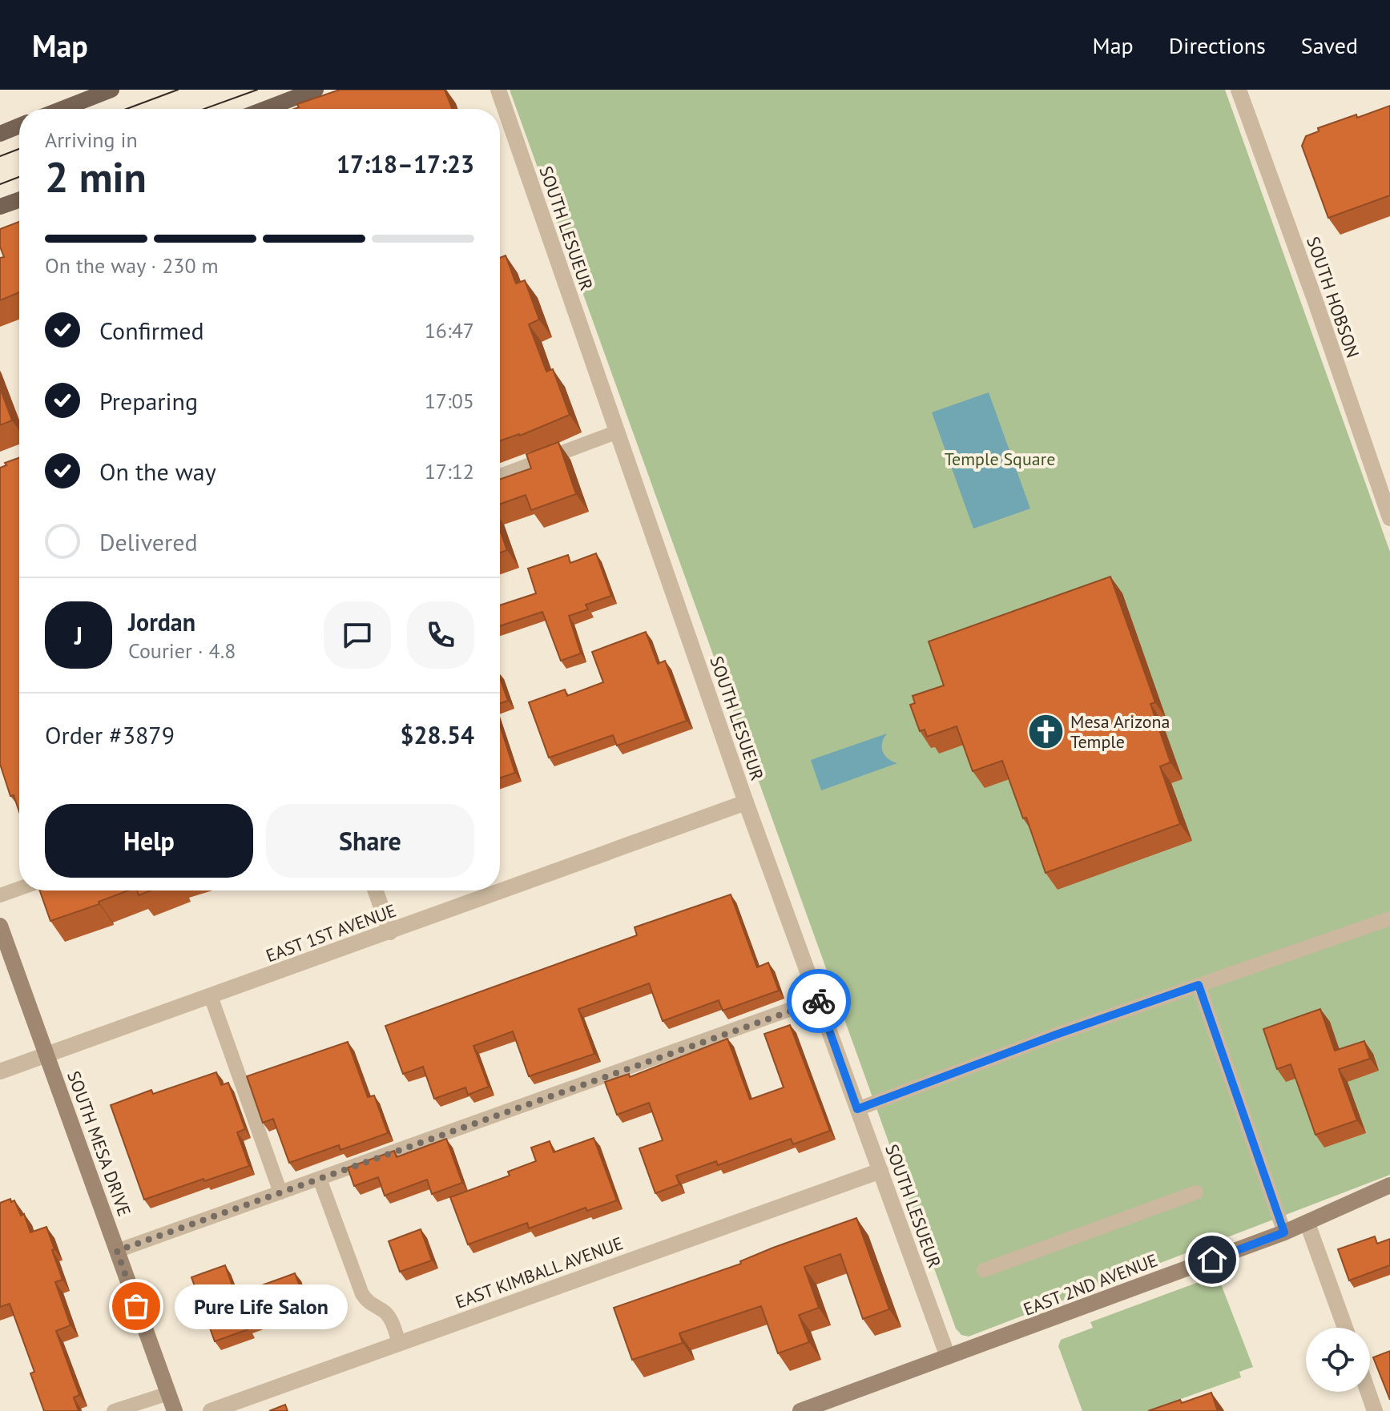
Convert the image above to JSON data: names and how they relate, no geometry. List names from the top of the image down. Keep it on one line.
{"streets":{"street":["SOUTH LESUEUR","SOUTH HOBSON","EAST 1ST AVENUE","SOUTH MESA DRIVE","EAST KIMBALL AVENUE","EAST 2ND AVENUE"]},"crossings":[["SOUTH LESUEUR","EAST 1ST AVENUE"],["SOUTH LESUEUR","EAST KIMBALL AVENUE"],["SOUTH LESUEUR","EAST 2ND AVENUE"],["EAST 1ST AVENUE","SOUTH MESA DRIVE"]],"parks":["Temple Square"],"places":{"church":["Mesa Arizona Temple"],"other":["Pure Life Salon"]},"page":{"header":"Map","nav":["Map","Directions","Saved"],"heading":["2 min","Arriving in","17:18–17:23"],"panel":["Jordan","Courier · 4.8","Order #3879","$28.54"],"bar":"On the way · 230 m","list":[["Confirmed","16:47"],["Preparing","17:05"],["On the way","17:12"],"Delivered"],"round":"J","buttons":["Help","Share"],"bubble":"Pure Life Salon"}}
